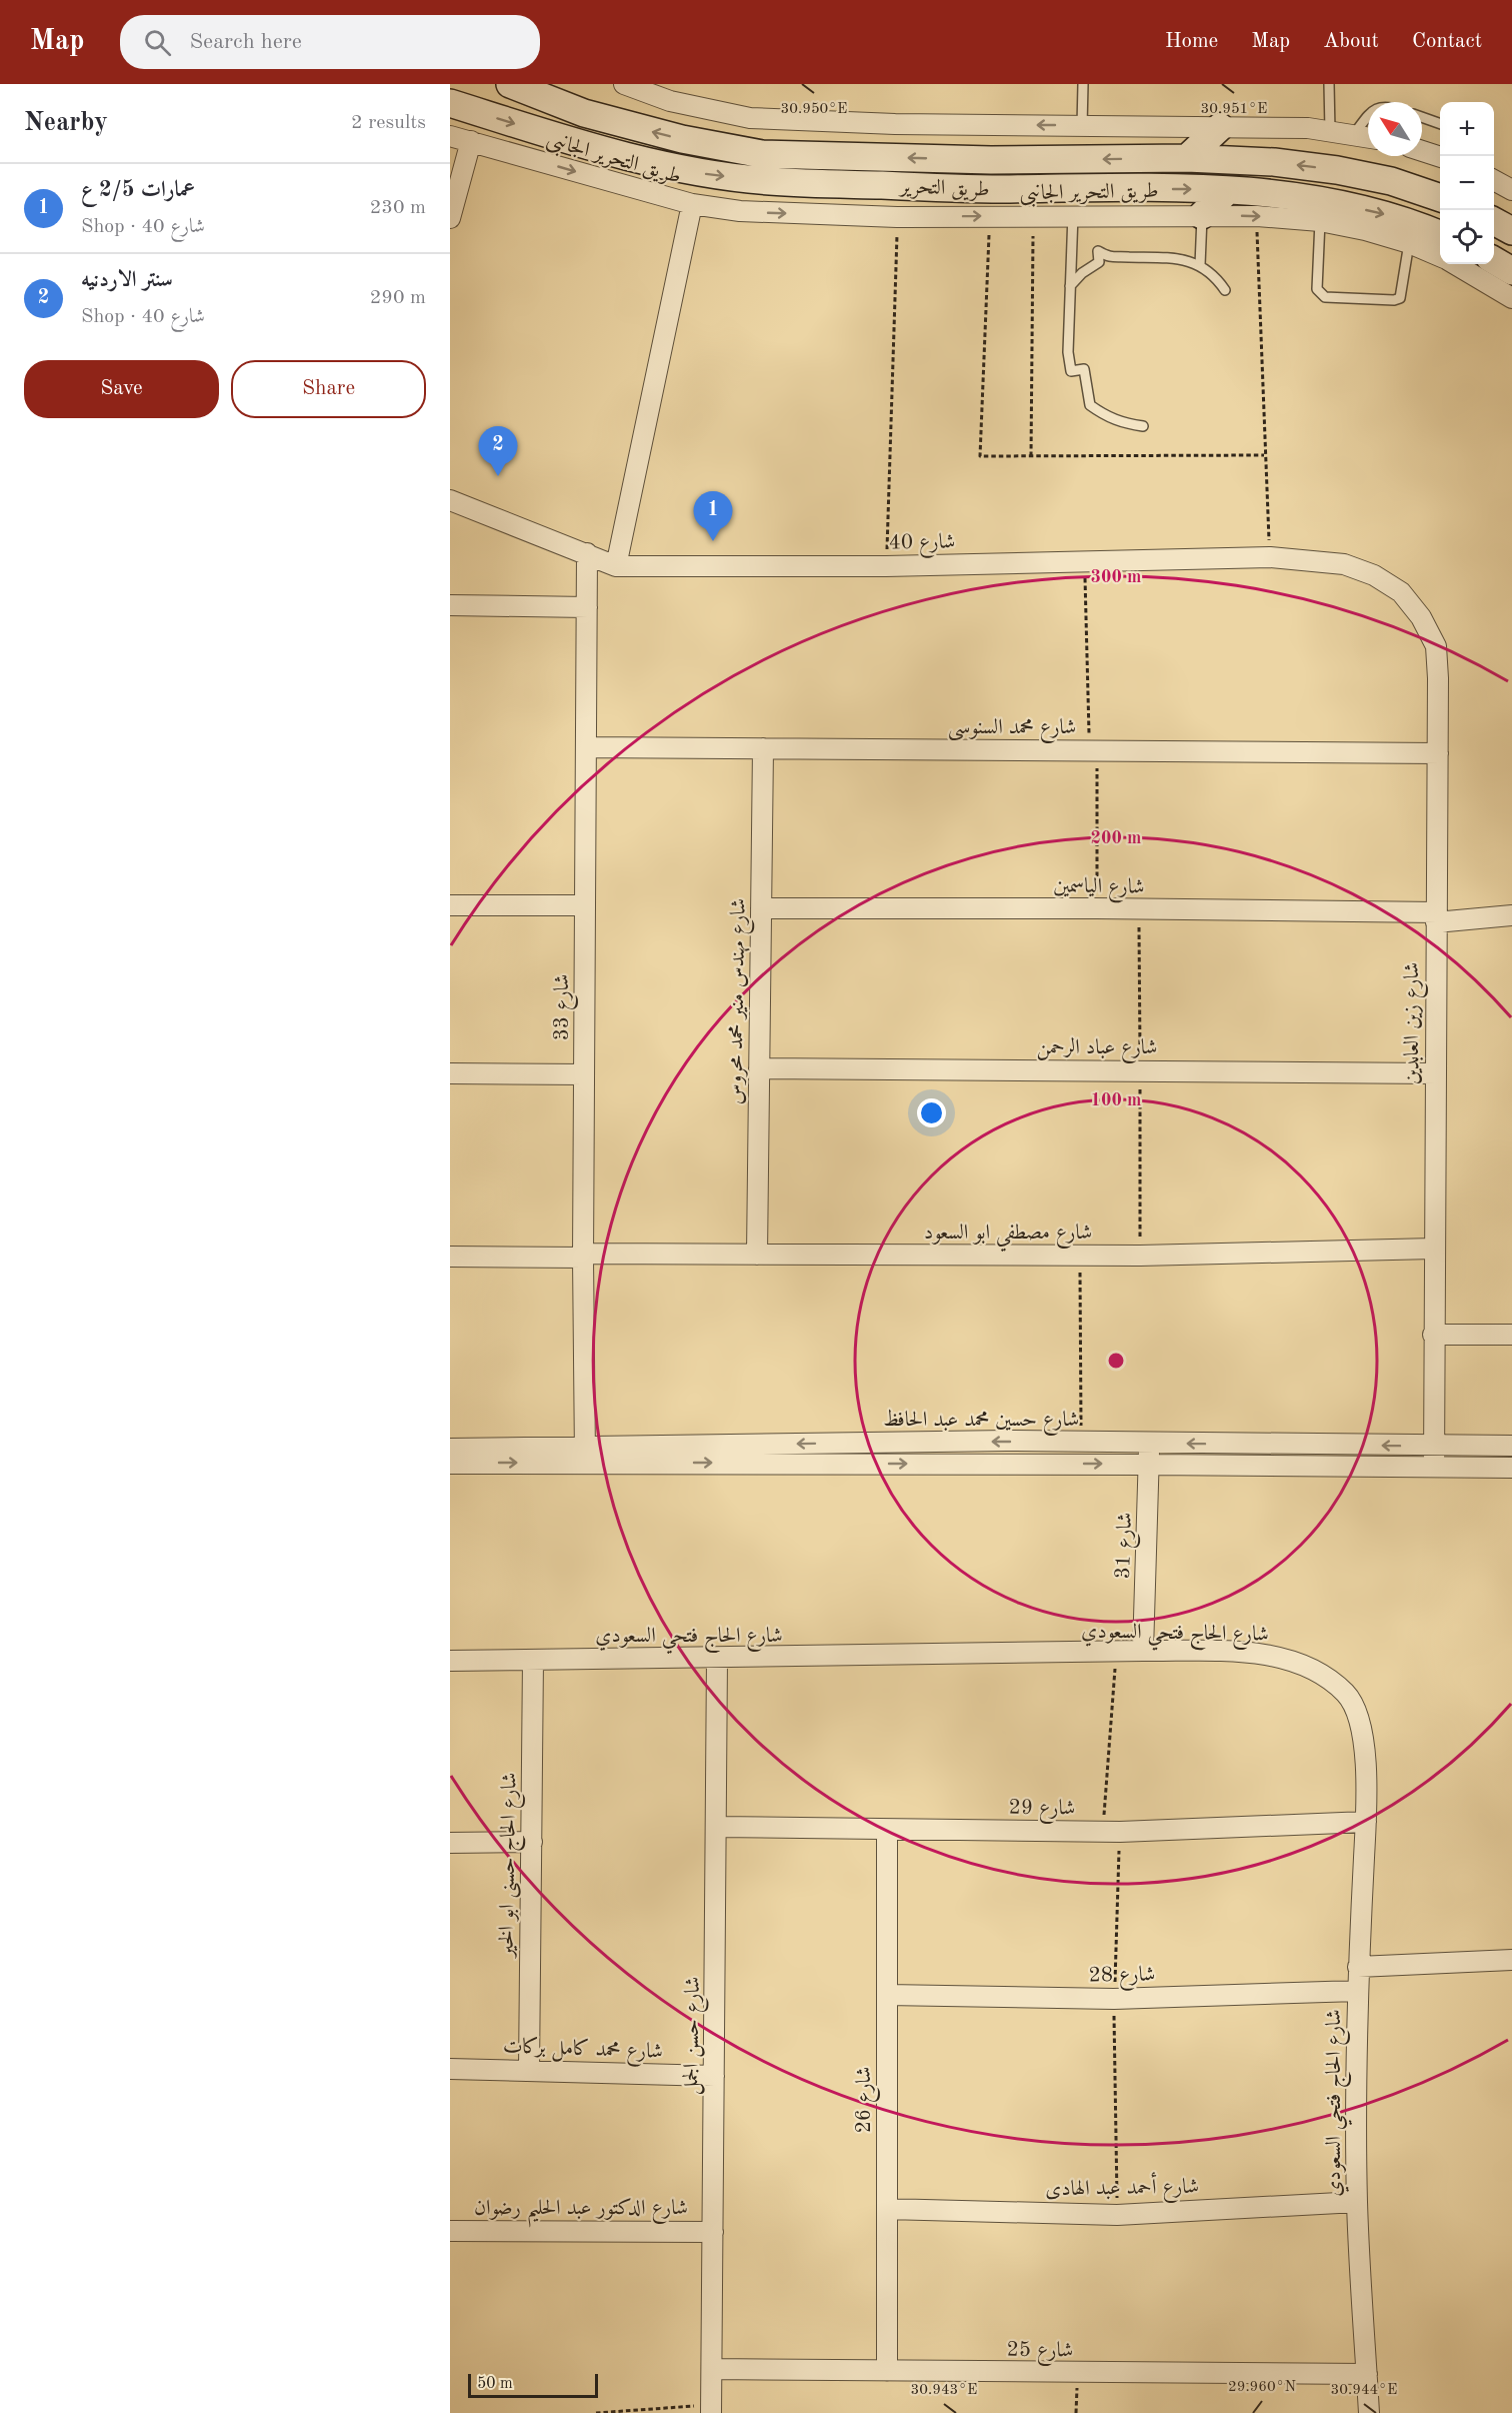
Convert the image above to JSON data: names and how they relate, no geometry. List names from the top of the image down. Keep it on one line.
{"streets":{"street":["طريق التحرير الجانبى","طريق التحرير","شارع 40","شارع محمد السنوسى","شارع الياسمين","شارع مهندس منير محمد محروس","شارع 33","شارع زين العابدين","شارع عباد الرحمن","شارع مصطفي ابو السعود","شارع حسين محمد عبد الحافظ","شارع 31","شارع الحاج فتحي السعودي","شارع 29","شارع الحاج حسنى ابو الخير","شارع 28","شارع حسن الجمل","شارع محمد كامل بركات","شارع 26","شارع أحمد عبد الهادى","شارع الدكتور عبد الحليم رضوان","شارع 25"]},"crossings":[["طريق التحرير الجانبى","طريق التحرير"],["شارع 40","شارع 33"],["شارع 40","شارع زين العابدين"],["شارع محمد السنوسى","شارع مهندس منير محمد محروس"],["شارع محمد السنوسى","شارع 33"],["شارع محمد السنوسى","شارع زين العابدين"],["شارع الياسمين","شارع مهندس منير محمد محروس"],["شارع الياسمين","شارع زين العابدين"],["شارع مهندس منير محمد محروس","شارع عباد الرحمن"],["شارع مهندس منير محمد محروس","شارع مصطفي ابو السعود"],["شارع 33","شارع مصطفي ابو السعود"],["شارع 33","شارع حسين محمد عبد الحافظ"],["شارع زين العابدين","شارع عباد الرحمن"],["شارع زين العابدين","شارع مصطفي ابو السعود"],["شارع زين العابدين","شارع حسين محمد عبد الحافظ"],["شارع حسين محمد عبد الحافظ","شارع 31"],["شارع 31","شارع الحاج فتحي السعودي"],["شارع الحاج فتحي السعودي","شارع 29"],["شارع الحاج فتحي السعودي","شارع الحاج حسنى ابو الخير"],["شارع الحاج فتحي السعودي","شارع 28"],["شارع الحاج فتحي السعودي","شارع حسن الجمل"],["شارع الحاج فتحي السعودي","شارع أحمد عبد الهادى"],["شارع الحاج فتحي السعودي","شارع 25"],["شارع 29","شارع حسن الجمل"],["شارع 29","شارع 26"],["شارع الحاج حسنى ابو الخير","شارع محمد كامل بركات"],["شارع 28","شارع 26"],["شارع حسن الجمل","شارع محمد كامل بركات"],["شارع حسن الجمل","شارع الدكتور عبد الحليم رضوان"],["شارع حسن الجمل","شارع 25"],["شارع 26","شارع أحمد عبد الهادى"],["شارع 26","شارع 25"]],"scale_bar":"50 m","north":"top left","page":{"header":"Map","search":"Search here","nav":["Home","Map","About","Contact"],"heading":["Nearby","2 results"],"map_buttons":["+","−"],"list":[{"mark":"1","name":"عمارات 2/5 ع","note":"Shop · شارع 40","value":"230 m"},{"mark":"2","name":"سنتر الاردنيه","note":"Shop · شارع 40","value":"290 m"}],"buttons":["Save","Share"],"pins":["2","1"],"scale":"50 m"},"coordinates":["30.950°E","30.951°E","29.960°N","30.943°E","30.944°E"],"rings":["300 m","200 m","100 m"]}
